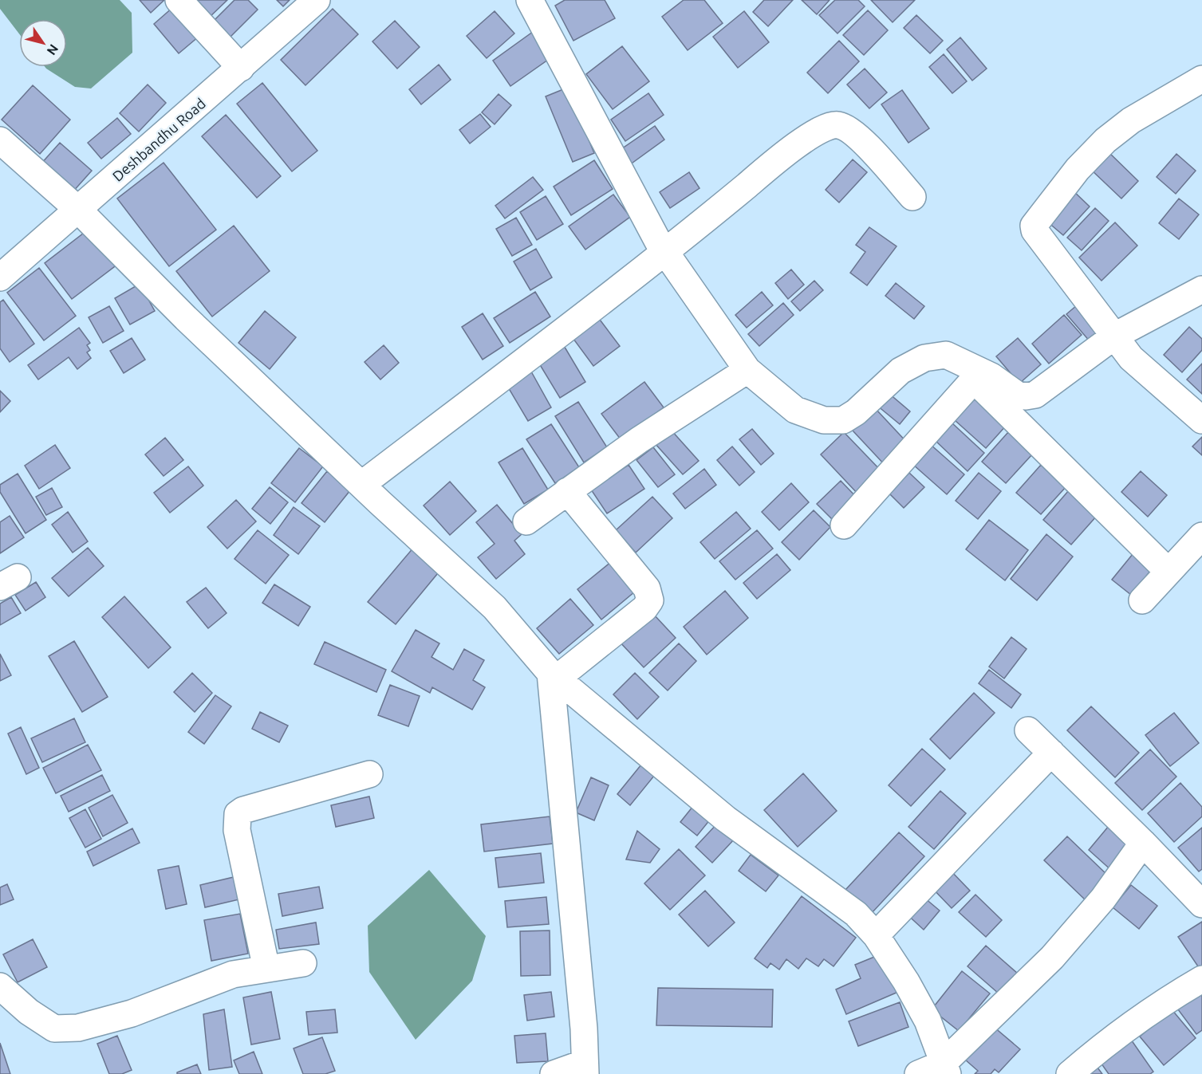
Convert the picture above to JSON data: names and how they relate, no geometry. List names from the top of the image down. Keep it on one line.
{"streets":{"street":["Deshbandhu Road"]},"north":"bottom right"}
